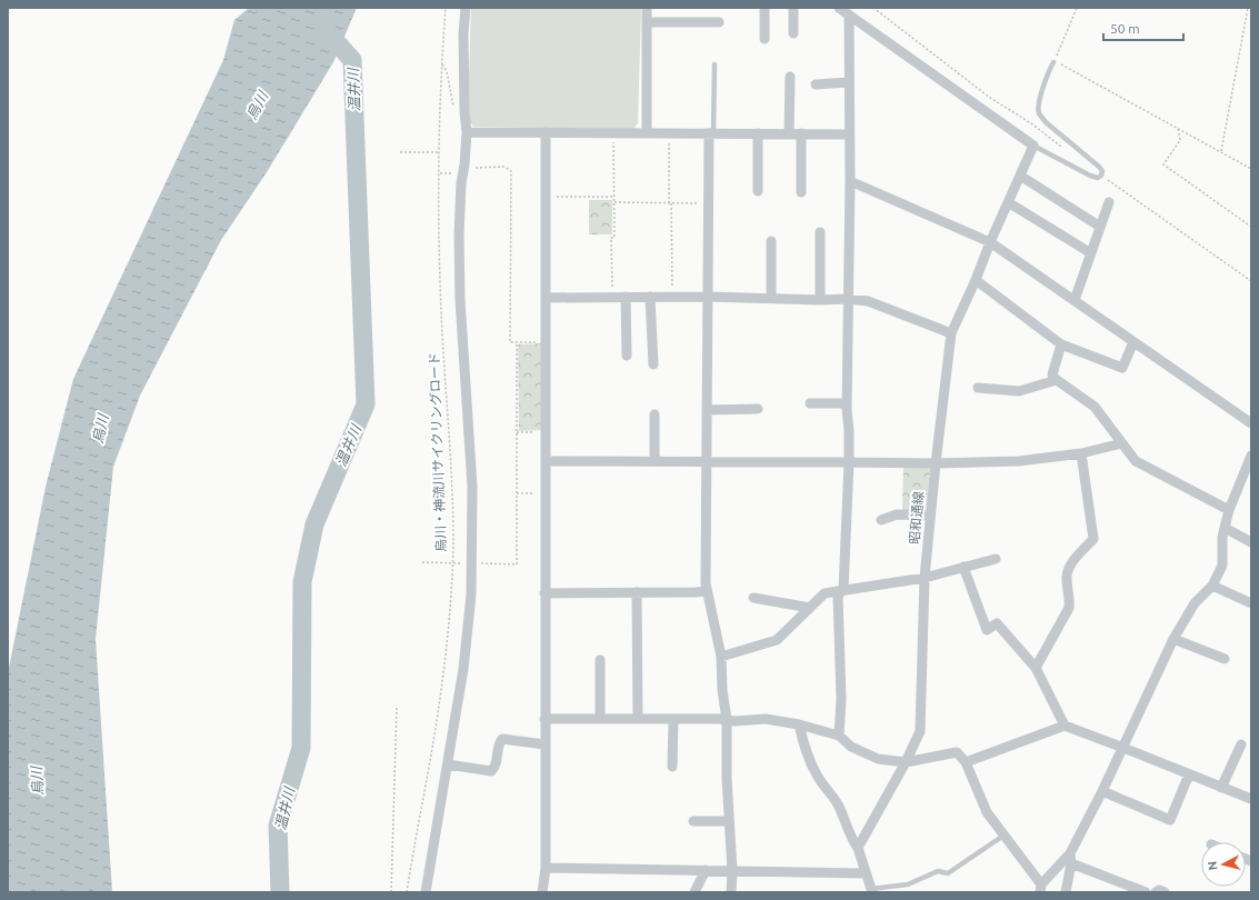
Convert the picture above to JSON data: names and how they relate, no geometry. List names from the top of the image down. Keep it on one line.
{"streets":{"street":["昭和通線"],"path":["烏川・神流川サイクリングロード"]},"water":["温井川","烏川"],"scale_bar":"50 m","north":"left"}
